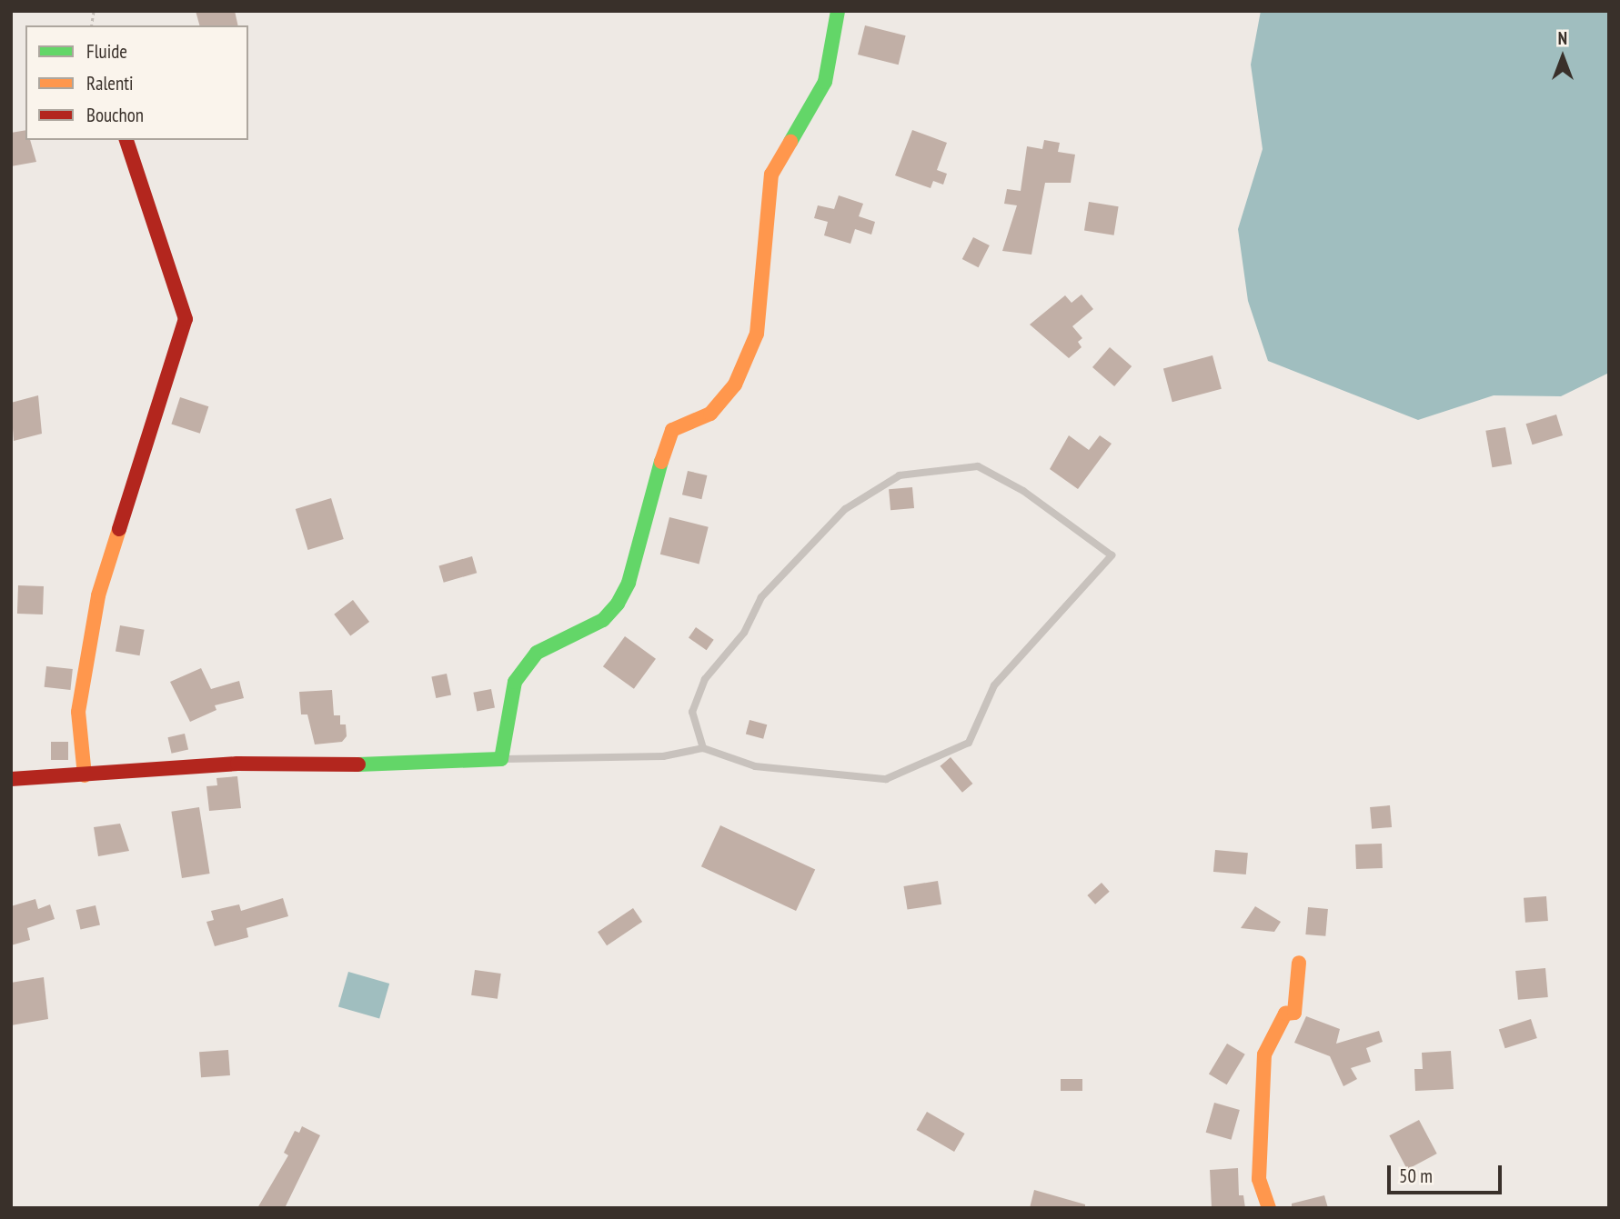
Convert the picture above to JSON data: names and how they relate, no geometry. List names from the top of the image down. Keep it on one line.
{"legend":["Fluide","Ralenti","Bouchon"],"scale_bar":"50 m","north":"top"}
